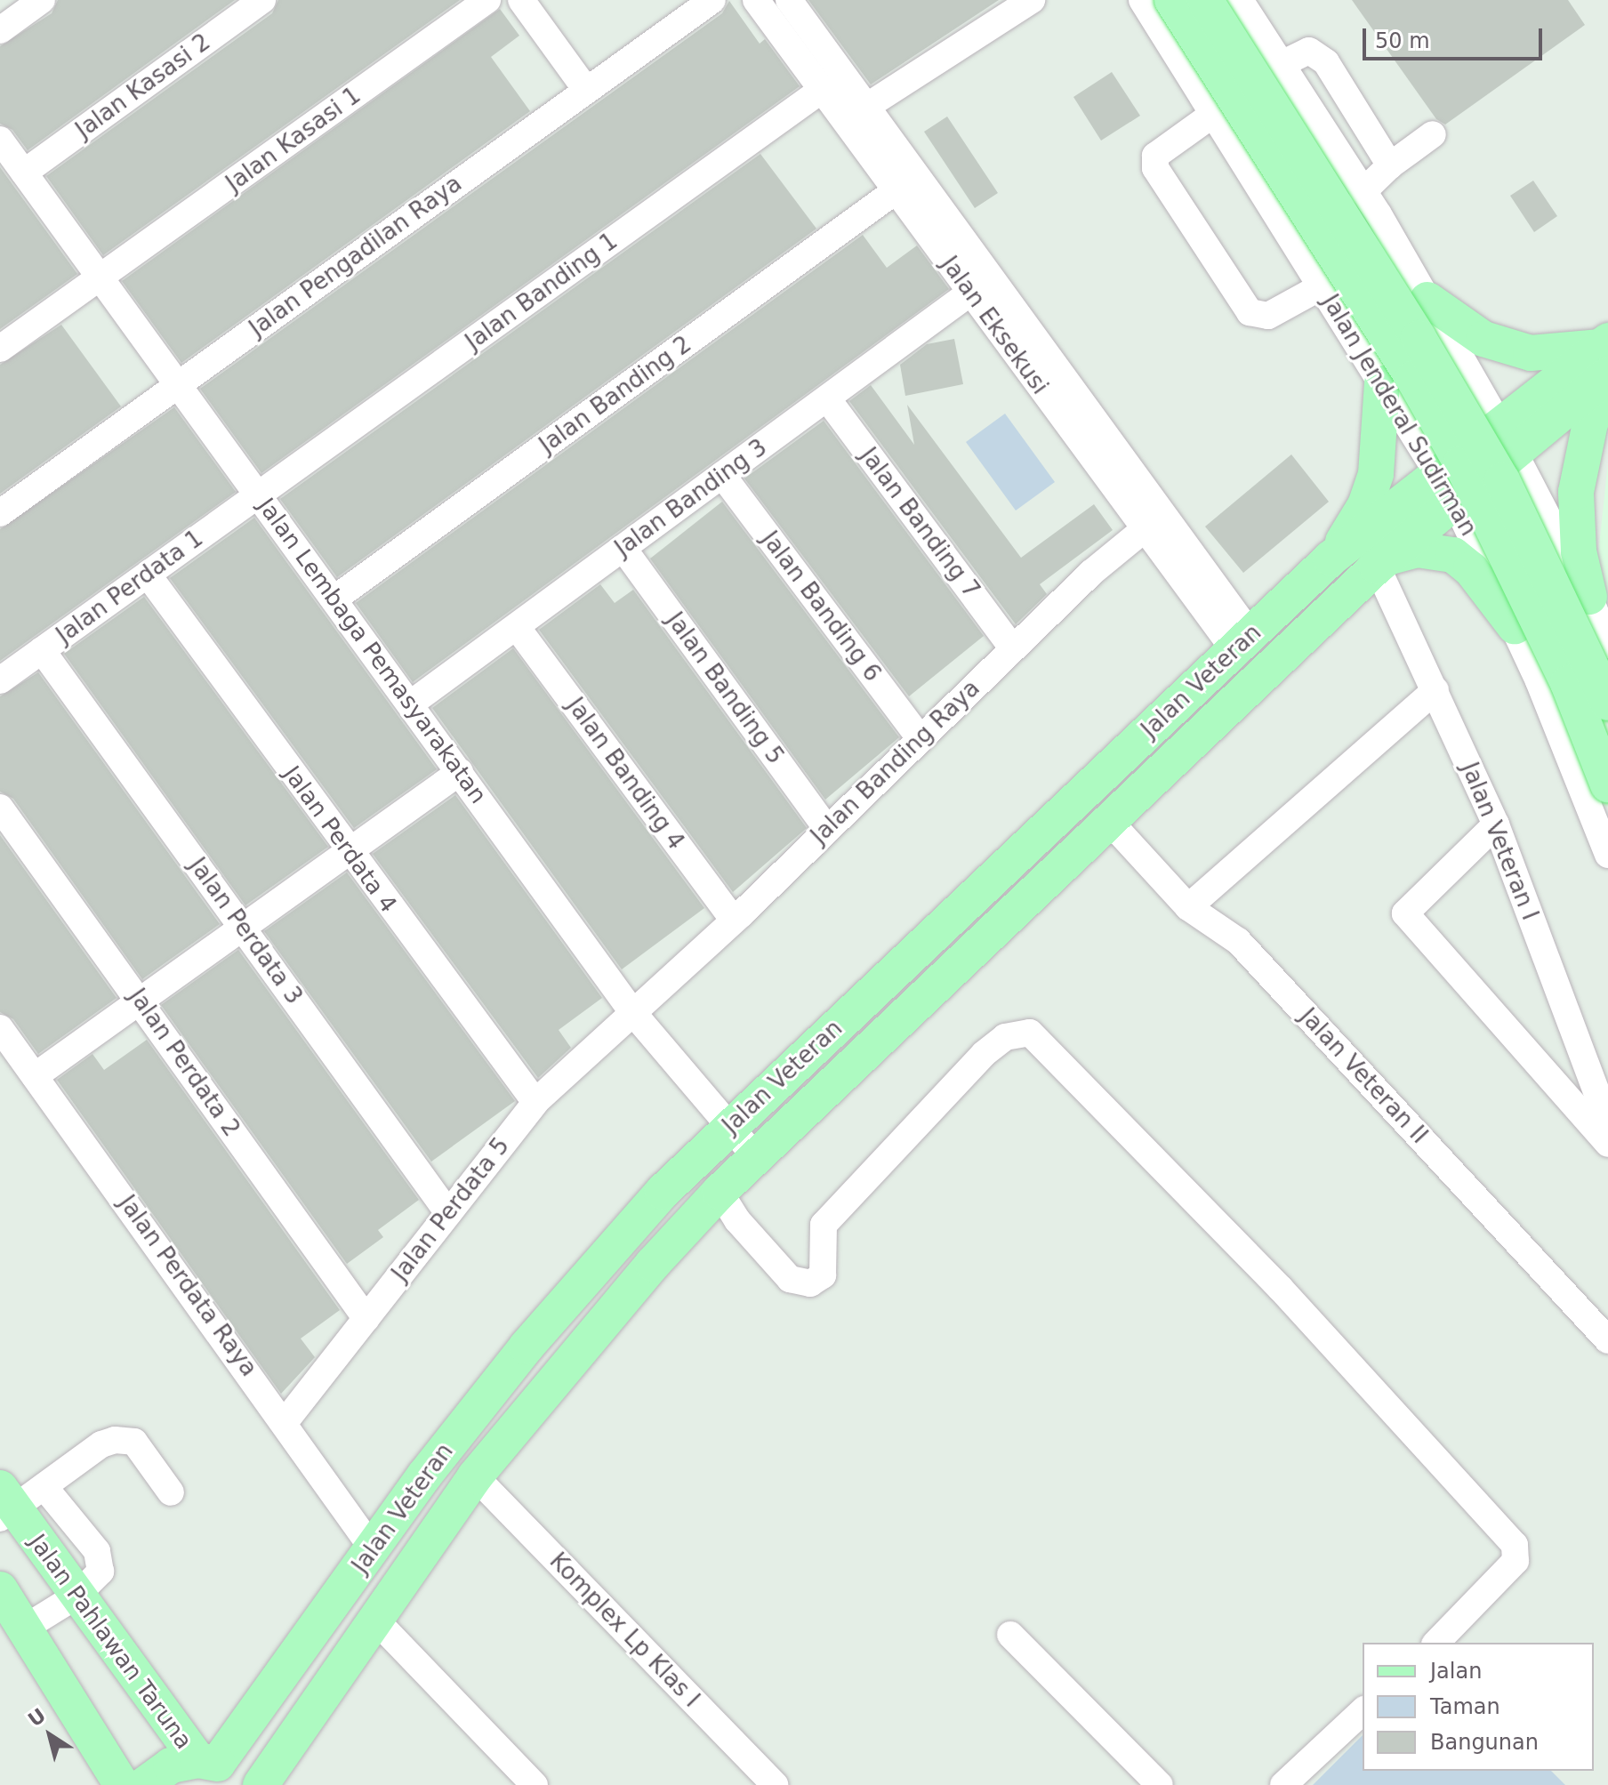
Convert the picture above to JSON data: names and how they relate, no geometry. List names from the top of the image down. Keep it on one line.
{"streets":{"main road":["Jalan Jenderal Sudirman","Jalan Veteran","Jalan Pahlawan Taruna"],"street":["Jalan Kasasi 2","Jalan Kasasi 1","Jalan Pengadilan Raya","Jalan Banding 1","Jalan Eksekusi","Jalan Banding 2","Jalan Banding 3","Jalan Banding 7","Jalan Perdata 1","Jalan Banding 6","Jalan Lembaga Pemasyarakatan","Jalan Banding 5","Jalan Banding Raya","Jalan Banding 4","Jalan Perdata 4","Jalan Veteran I","Jalan Perdata 3","Jalan Perdata 2","Jalan Veteran II","Jalan Perdata 5","Jalan Perdata Raya","Komplex Lp Klas I"]},"crossings":[["Jalan Kasasi 2","Jalan Lembaga Pemasyarakatan"],["Jalan Kasasi 1","Jalan Lembaga Pemasyarakatan"],["Jalan Pengadilan Raya","Jalan Lembaga Pemasyarakatan"],["Jalan Banding 1","Jalan Eksekusi"],["Jalan Banding 1","Jalan Perdata 1"],["Jalan Banding 1","Jalan Lembaga Pemasyarakatan"],["Jalan Eksekusi","Jalan Banding 2"],["Jalan Eksekusi","Jalan Banding 3"],["Jalan Eksekusi","Jalan Veteran"],["Jalan Eksekusi","Jalan Banding Raya"],["Jalan Banding 2","Jalan Lembaga Pemasyarakatan"],["Jalan Jenderal Sudirman","Jalan Veteran"],["Jalan Banding 3","Jalan Banding 7"],["Jalan Banding 3","Jalan Banding 6"],["Jalan Banding 3","Jalan Lembaga Pemasyarakatan"],["Jalan Banding 3","Jalan Banding 5"],["Jalan Banding 3","Jalan Banding 4"],["Jalan Banding 7","Jalan Banding Raya"],["Jalan Perdata 1","Jalan Lembaga Pemasyarakatan"],["Jalan Perdata 1","Jalan Perdata 4"],["Jalan Perdata 1","Jalan Perdata 3"],["Jalan Banding 6","Jalan Banding Raya"],["Jalan Lembaga Pemasyarakatan","Jalan Veteran"],["Jalan Lembaga Pemasyarakatan","Jalan Banding Raya"],["Jalan Lembaga Pemasyarakatan","Jalan Perdata 5"],["Jalan Veteran","Jalan Veteran I"],["Jalan Veteran","Jalan Veteran II"],["Jalan Veteran","Jalan Perdata Raya"],["Jalan Veteran","Komplex Lp Klas I"],["Jalan Veteran","Jalan Pahlawan Taruna"],["Jalan Banding 5","Jalan Banding Raya"],["Jalan Banding Raya","Jalan Banding 4"],["Jalan Banding Raya","Jalan Perdata 5"],["Jalan Perdata 4","Jalan Perdata 5"],["Jalan Perdata 3","Jalan Perdata 5"],["Jalan Perdata 2","Jalan Perdata 5"],["Jalan Perdata 5","Jalan Perdata Raya"]],"legend":["Jalan","Taman","Bangunan"],"scale_bar":"50 m","north":"top left"}
